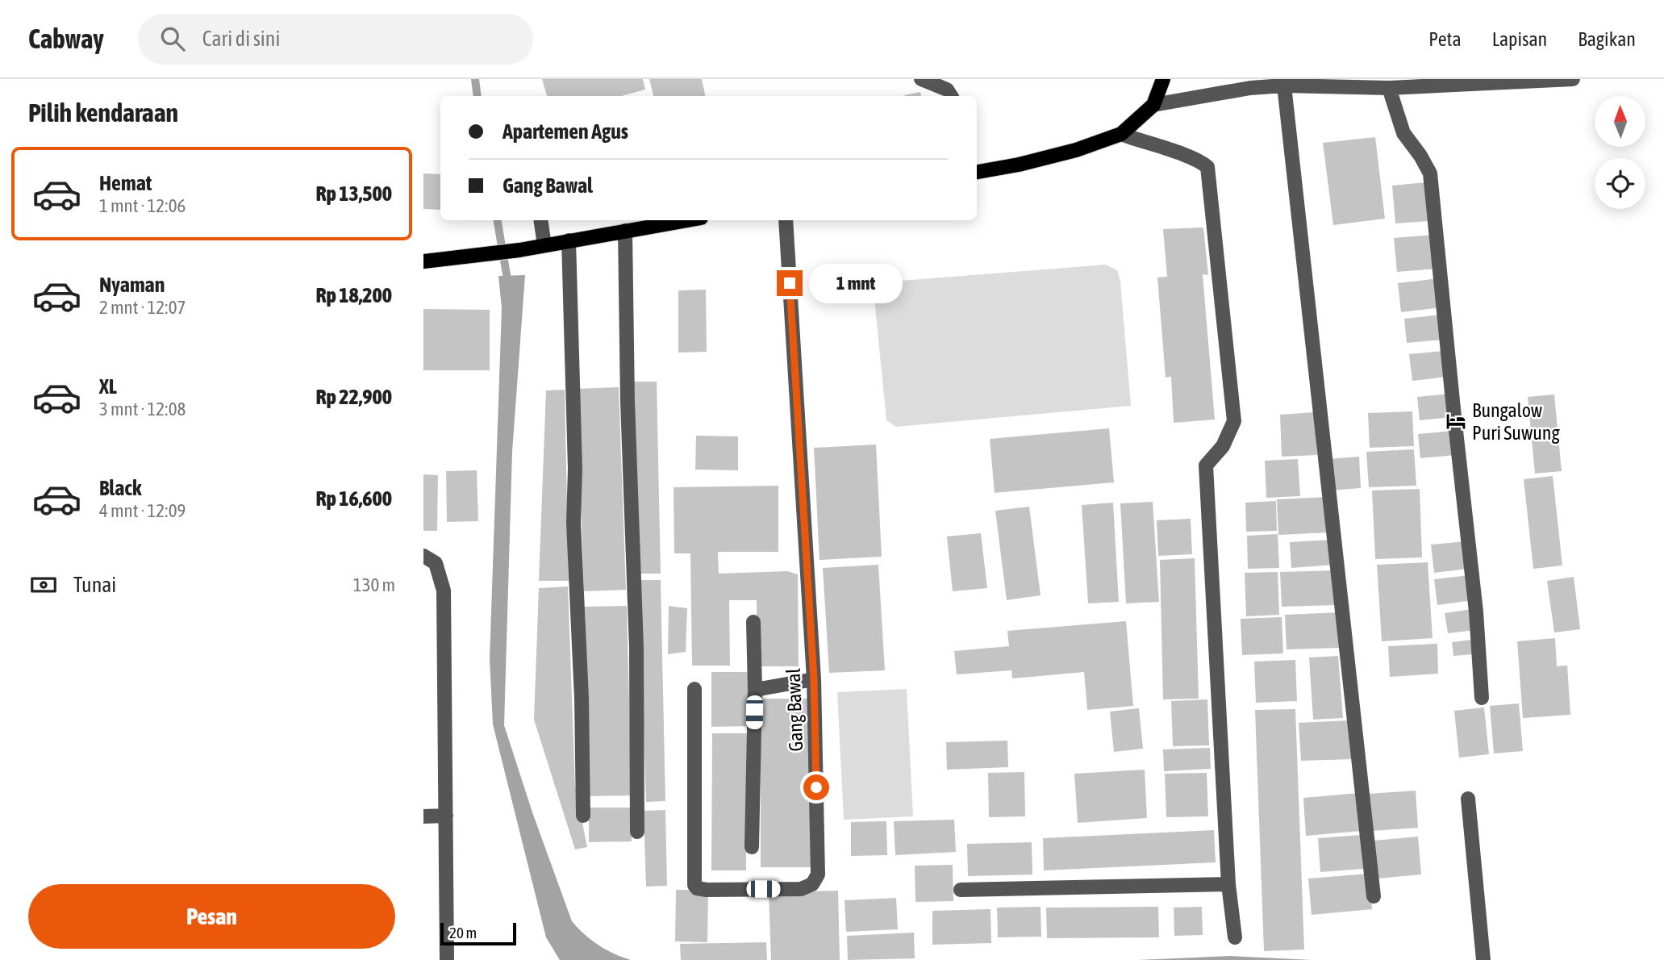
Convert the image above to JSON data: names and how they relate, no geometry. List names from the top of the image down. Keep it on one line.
{"streets":{"street":["Gang Bawal"]},"places":{"hotel":["Bungalow Puri Suwung"]},"scale_bar":"20 m","north":"top","page":{"header":"Cabway","search":"Cari di sini","nav":["Peta","Lapisan","Bagikan"],"heading":"Pilih kendaraan","banner":["Apartemen Agus","Gang Bawal"],"list":[{"name":"Hemat","note":"1 mnt · 12:06","value":"Rp 13,500"},{"name":"Nyaman","note":"2 mnt · 12:07","value":"Rp 18,200"},{"name":"XL","note":"3 mnt · 12:08","value":"Rp 22,900"},{"name":"Black","note":"4 mnt · 12:09","value":"Rp 16,600"}],"bubble":"1 mnt","pay":["Tunai","130 m"],"buttons":"Pesan","scale":"20 m"}}
